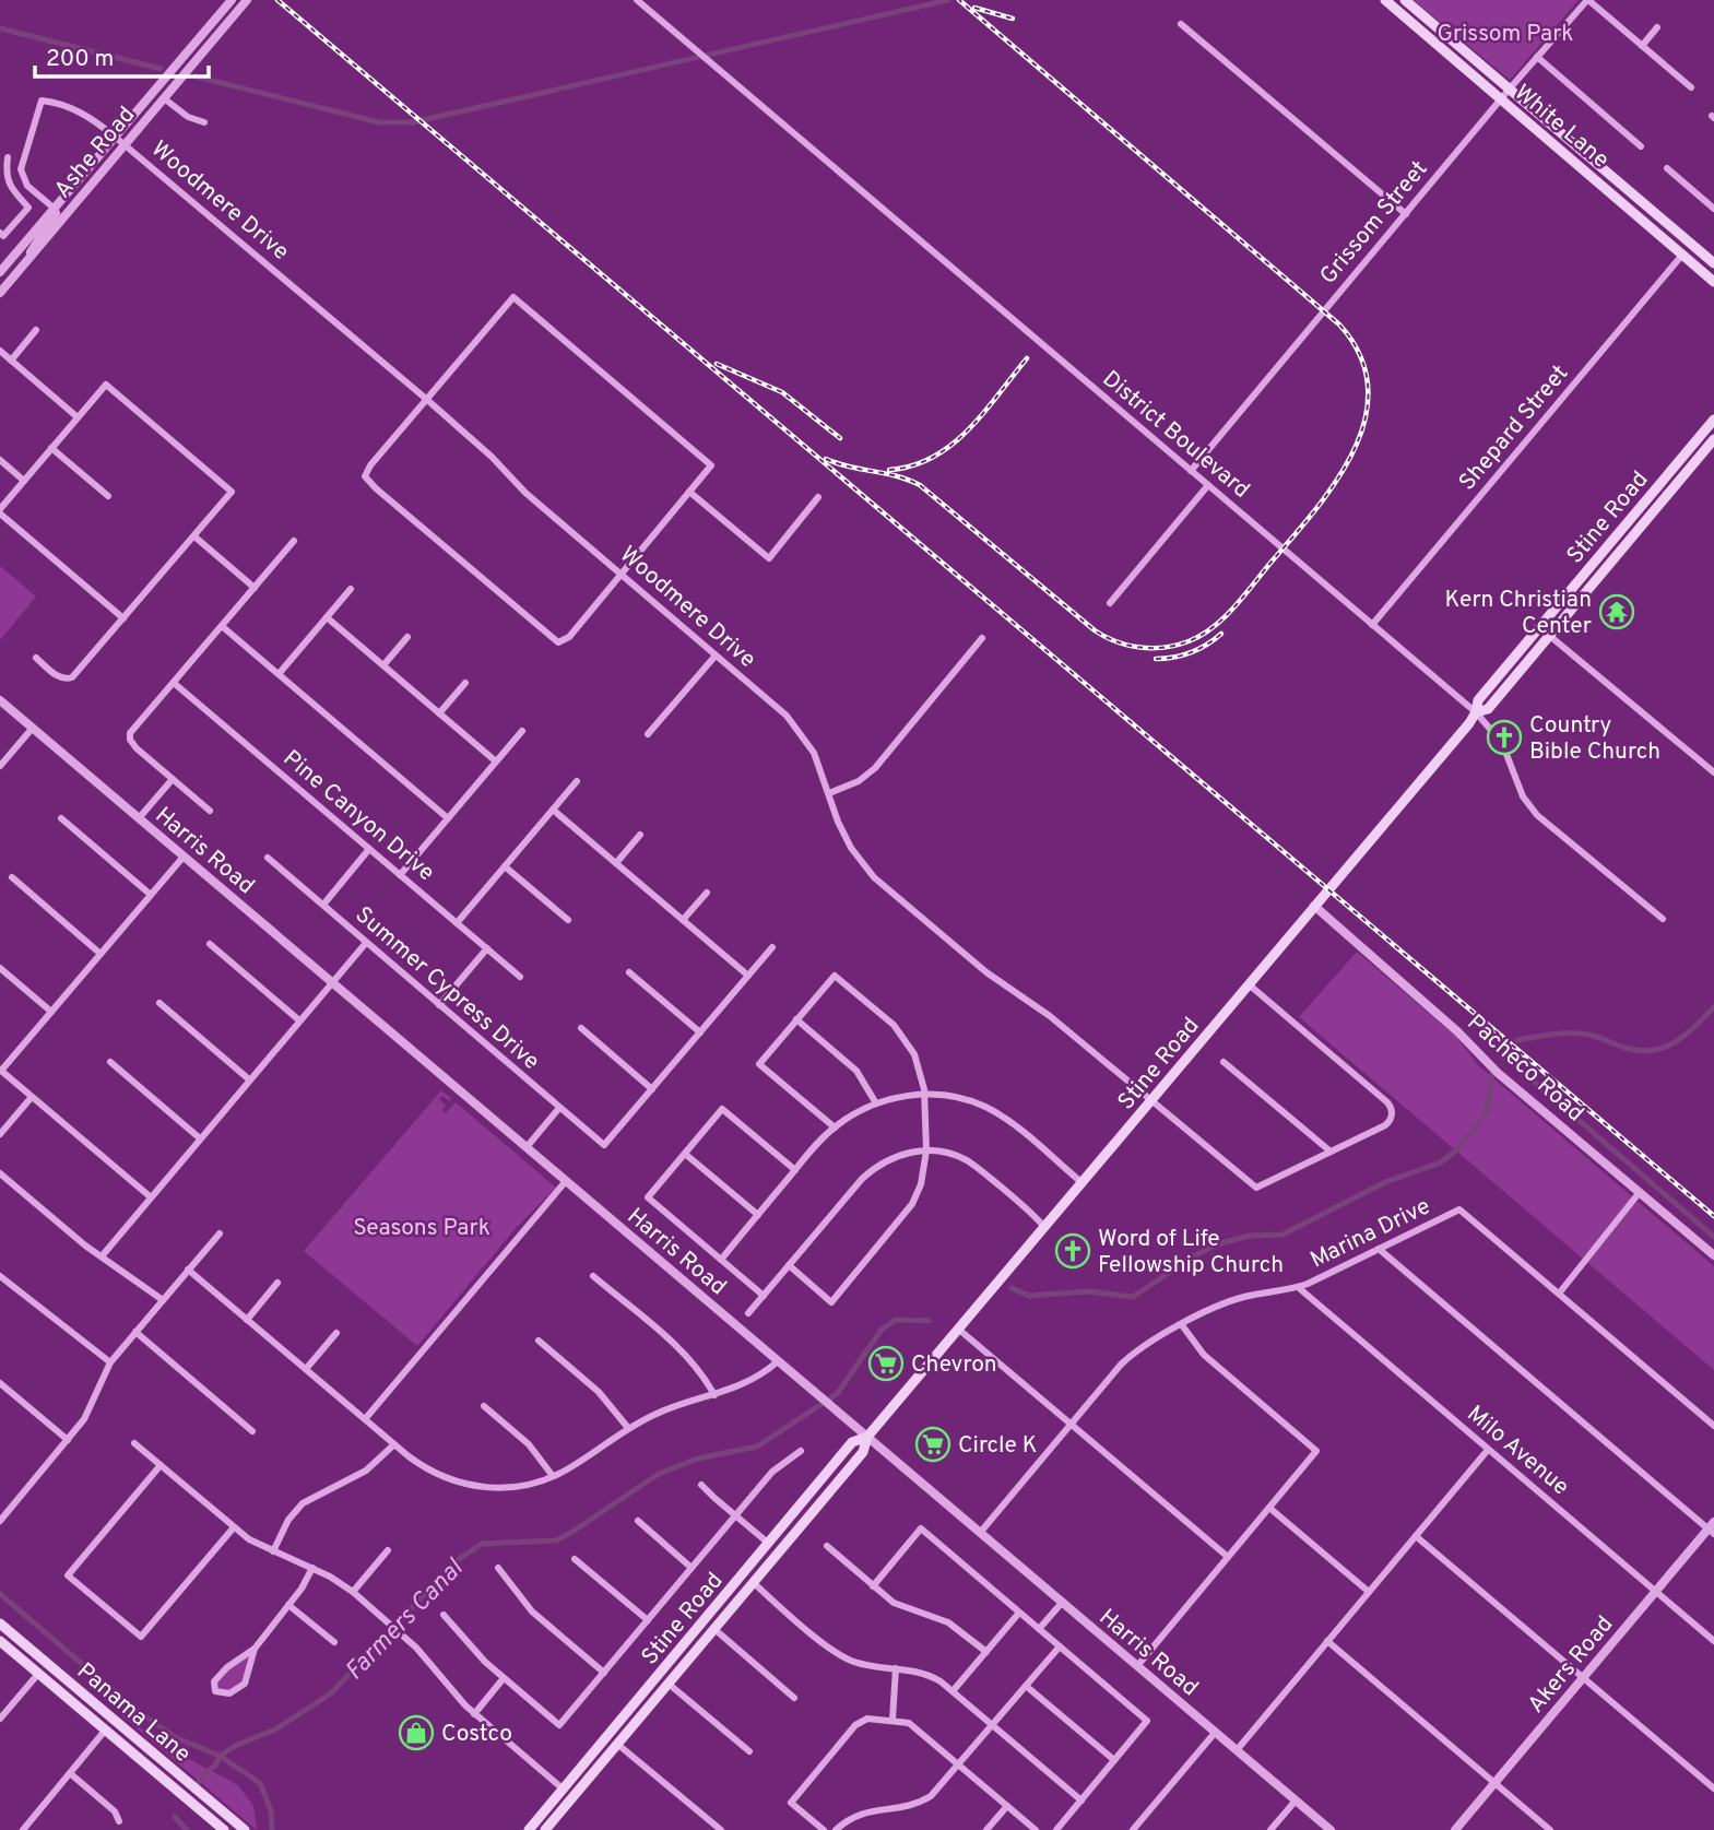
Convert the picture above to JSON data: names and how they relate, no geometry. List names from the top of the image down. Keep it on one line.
{"streets":{"main road":["White Lane","Stine Road","Panama Lane"],"street":["Ashe Road","Woodmere Drive","Grissom Street","Shepard Street","District Boulevard","Pine Canyon Drive","Harris Road","Summer Cypress Drive","Pacheco Road","Marina Drive","Milo Avenue","Akers Road"]},"crossings":[["White Lane","Grissom Street"],["White Lane","Shepard Street"],["Ashe Road","Woodmere Drive"],["Woodmere Drive","Stine Road"],["Grissom Street","District Boulevard"],["Shepard Street","District Boulevard"],["District Boulevard","Stine Road"],["Stine Road","Harris Road"],["Stine Road","Pacheco Road"],["Harris Road","Marina Drive"],["Marina Drive","Milo Avenue"],["Milo Avenue","Akers Road"]],"water":["Farmers Canal"],"parks":["Grissom Park","Seasons Park"],"places":{"temple":["Kern Christian Center"],"church":["Country Bible Church","Word of Life Fellowship Church"],"supermarket":["Chevron","Circle K"],"shop":["Costco"]},"scale_bar":"200 m"}
